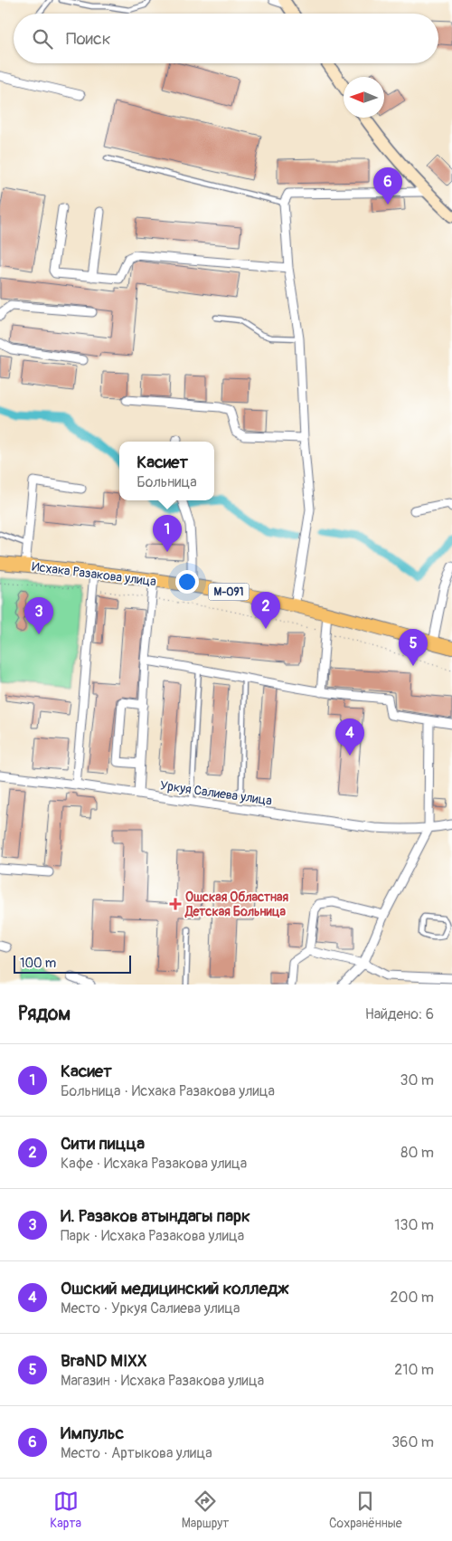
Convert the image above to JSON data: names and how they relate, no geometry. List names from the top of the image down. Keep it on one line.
{"streets":{"main road":["Исхака Разакова улица","М-091"],"street":["Уркуя Салиева улица"]},"places":{"health":["Ошская Областная Детская Больница"]},"scale_bar":"100 m","north":"left","page":{"search":"Поиск","pins":["6","1","2","3","5","4"],"popup":["Касиет","Больница"],"scale":"100 m","heading":["Рядом","Найдено: 6"],"list":[{"mark":"1","name":"Касиет","note":"Больница · Исхака Разакова улица","value":"30 m"},{"mark":"2","name":"Сити пицца","note":"Кафе · Исхака Разакова улица","value":"80 m"},{"mark":"3","name":"И. Разаков атындагы парк","note":"Парк · Исхака Разакова улица","value":"130 m"},{"mark":"4","name":"Ошский медицинский колледж","note":"Место · Уркуя Салиева улица","value":"200 m"},{"mark":"5","name":"BraND MIXX","note":"Магазин · Исхака Разакова улица","value":"210 m"},{"mark":"6","name":"Импульс","note":"Место · Артыкова улица","value":"360 m"}],"nav":["Карта","Маршрут","Сохранённые"]}}
